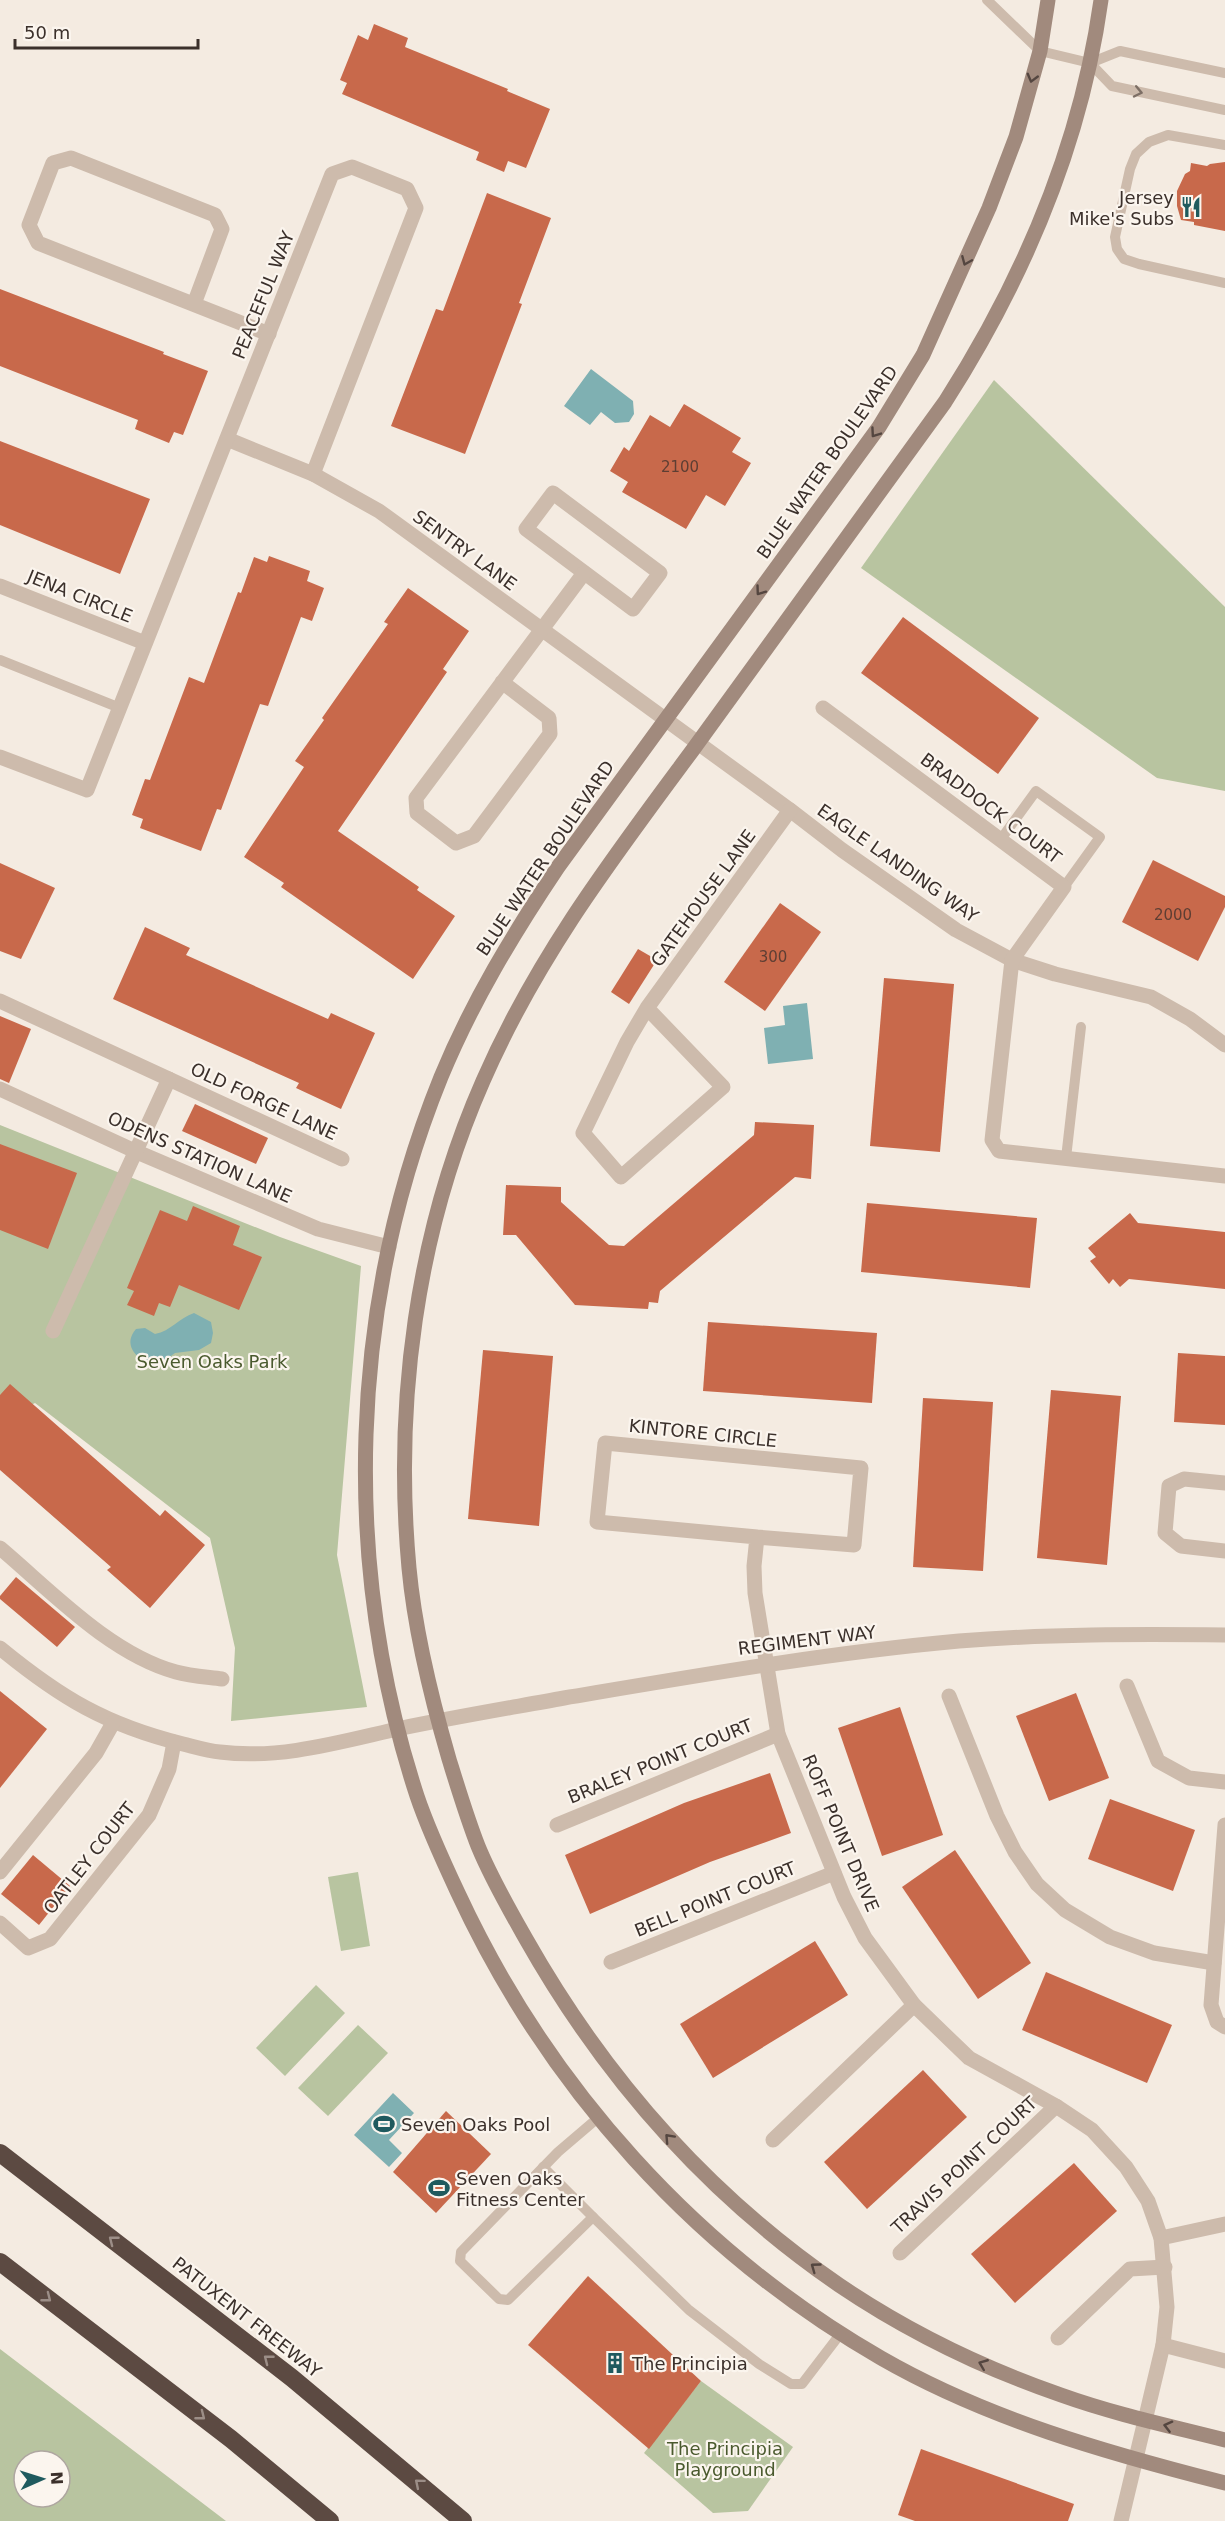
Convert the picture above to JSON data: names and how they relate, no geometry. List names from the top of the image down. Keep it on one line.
{"streets":{"highway":["PATUXENT FREEWAY"],"street":["PEACEFUL WAY","BLUE WATER BOULEVARD","SENTRY LANE","JENA CIRCLE","BRADDOCK COURT","EAGLE LANDING WAY","GATEHOUSE LANE","OLD FORGE LANE","ODENS STATION LANE","KINTORE CIRCLE","REGIMENT WAY","BRALEY POINT COURT","ROFF POINT DRIVE","OATLEY COURT","BELL POINT COURT","TRAVIS POINT COURT"]},"crossings":[["PEACEFUL WAY","SENTRY LANE"],["PEACEFUL WAY","JENA CIRCLE"],["BLUE WATER BOULEVARD","SENTRY LANE"],["BLUE WATER BOULEVARD","EAGLE LANDING WAY"],["BLUE WATER BOULEVARD","ODENS STATION LANE"],["BLUE WATER BOULEVARD","REGIMENT WAY"],["BLUE WATER BOULEVARD","ROFF POINT DRIVE"],["SENTRY LANE","EAGLE LANDING WAY"],["BRADDOCK COURT","EAGLE LANDING WAY"],["EAGLE LANDING WAY","GATEHOUSE LANE"],["OLD FORGE LANE","ODENS STATION LANE"],["REGIMENT WAY","ROFF POINT DRIVE"],["REGIMENT WAY","OATLEY COURT"],["BRALEY POINT COURT","ROFF POINT DRIVE"],["ROFF POINT DRIVE","BELL POINT COURT"],["ROFF POINT DRIVE","TRAVIS POINT COURT"]],"parks":["Seven Oaks Park","The Principia Playground"],"places":{"restaurant":["Jersey Mike's Subs"],"sports":["Seven Oaks Pool","Seven Oaks Fitness Center"],"building":["The Principia"]},"house_numbers":["2100","2000","300"],"scale_bar":"50 m","north":"right"}
